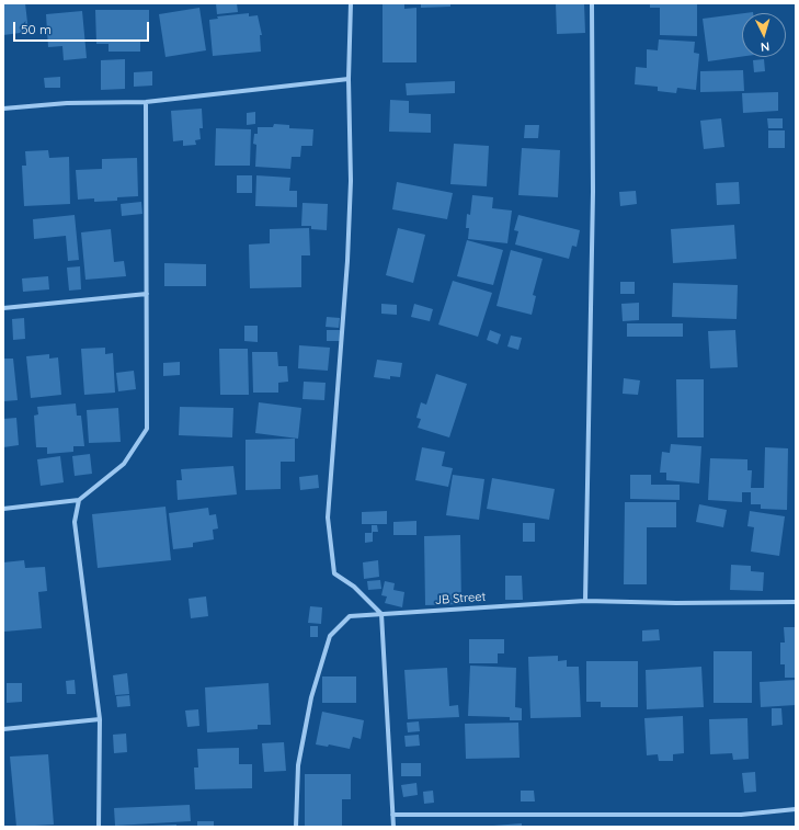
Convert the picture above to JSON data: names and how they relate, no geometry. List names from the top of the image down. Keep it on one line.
{"streets":{"street":["JB Street"]},"scale_bar":"50 m","north":"bottom"}
